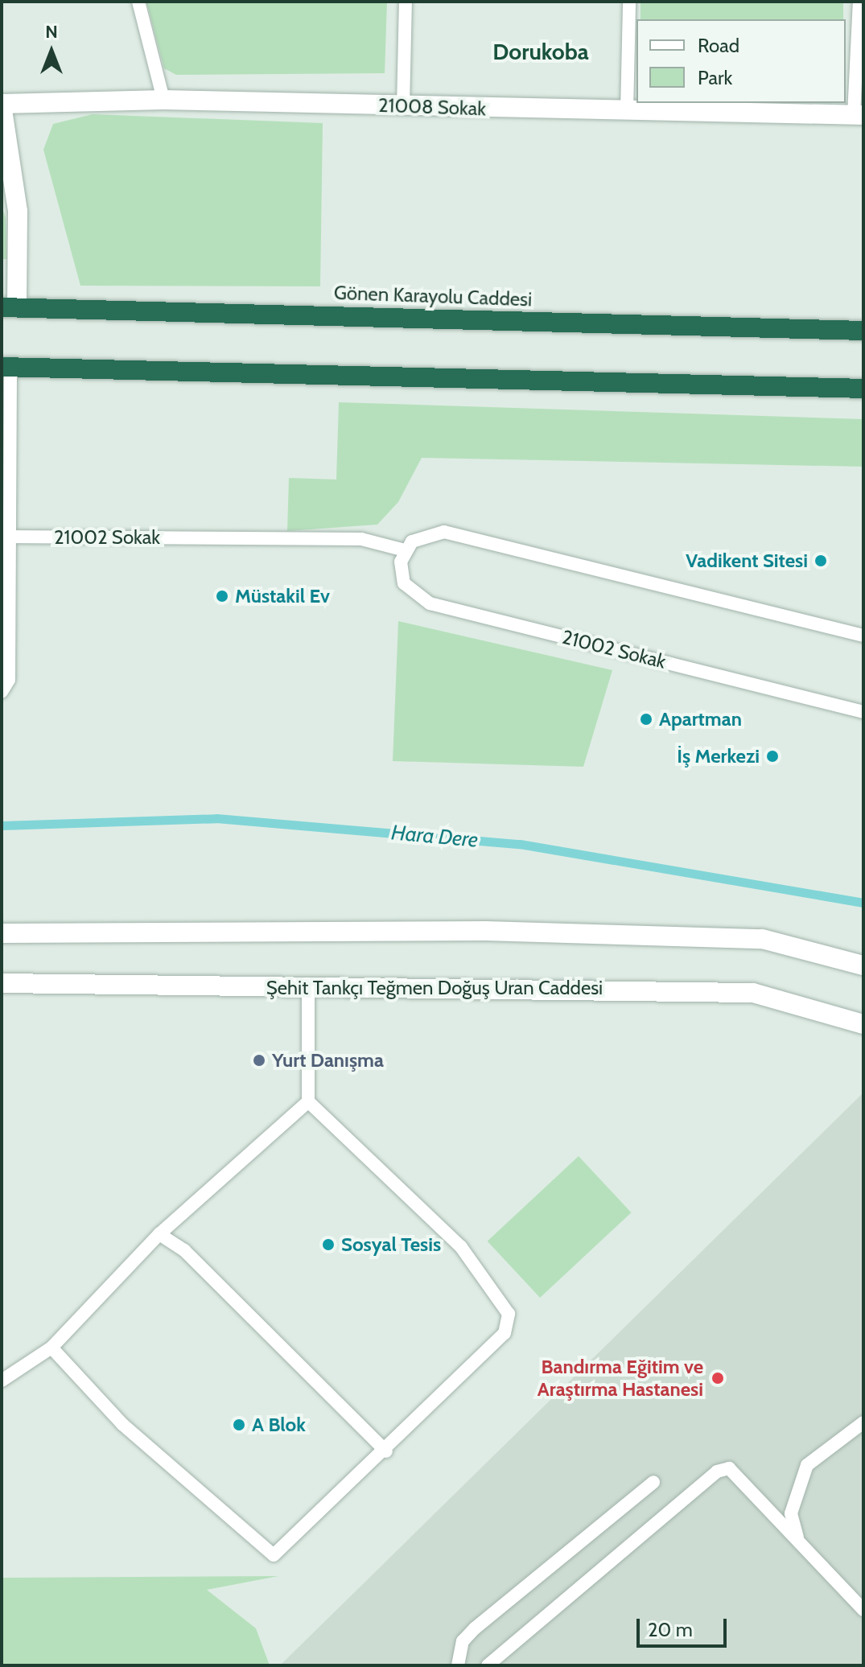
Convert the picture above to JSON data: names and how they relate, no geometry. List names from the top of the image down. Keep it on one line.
{"streets":{"highway":["Gönen Karayolu Caddesi"],"street":["21008 Sokak","Şehit Tankçı Teğmen Doğuş Uran Caddesi"],"lane":["21002 Sokak"]},"districts":["Dorukoba"],"water":["Hara Dere"],"places":["Vadikent Sitesi","Müstakil Ev","Apartman","İş Merkezi","Yurt Danışma","Sosyal Tesis","Bandırma Eğitim ve Araştırma Hastanesi","A Blok"],"legend":["Road","Park"],"scale_bar":"20 m","north":"top"}
